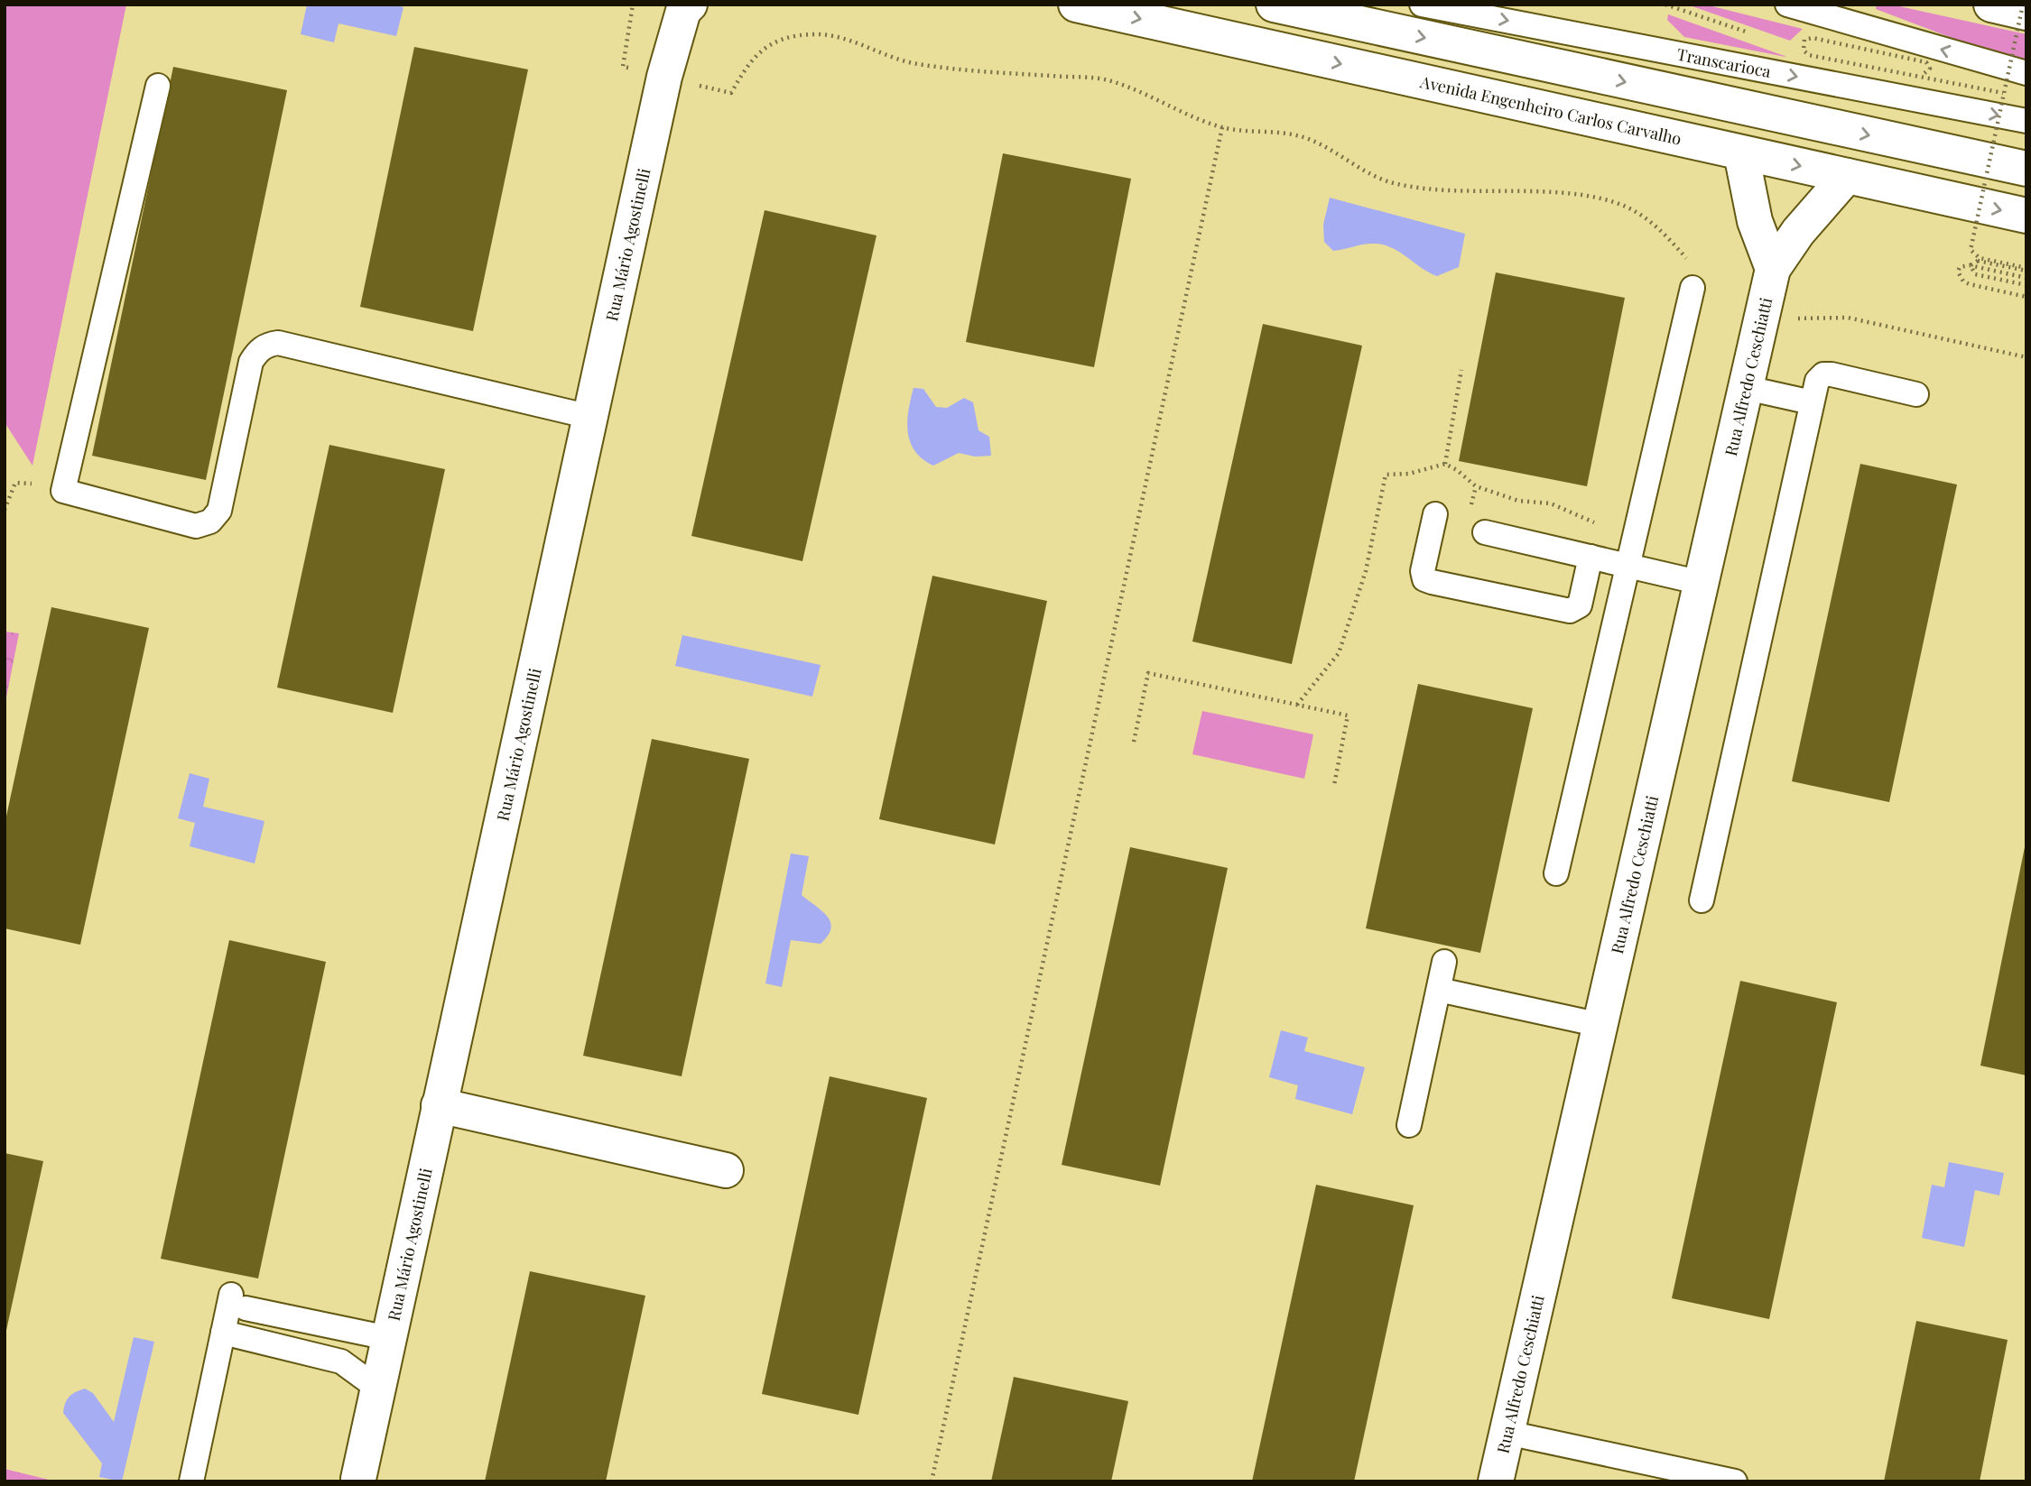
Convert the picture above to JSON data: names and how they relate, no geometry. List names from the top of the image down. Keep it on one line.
{"streets":{"main road":["Avenida Engenheiro Carlos Carvalho","Rua Mário Agostinelli","Rua Alfredo Ceschiatti"],"lane":["Transcarioca"]},"crossings":[["Avenida Engenheiro Carlos Carvalho","Rua Alfredo Ceschiatti"]]}
